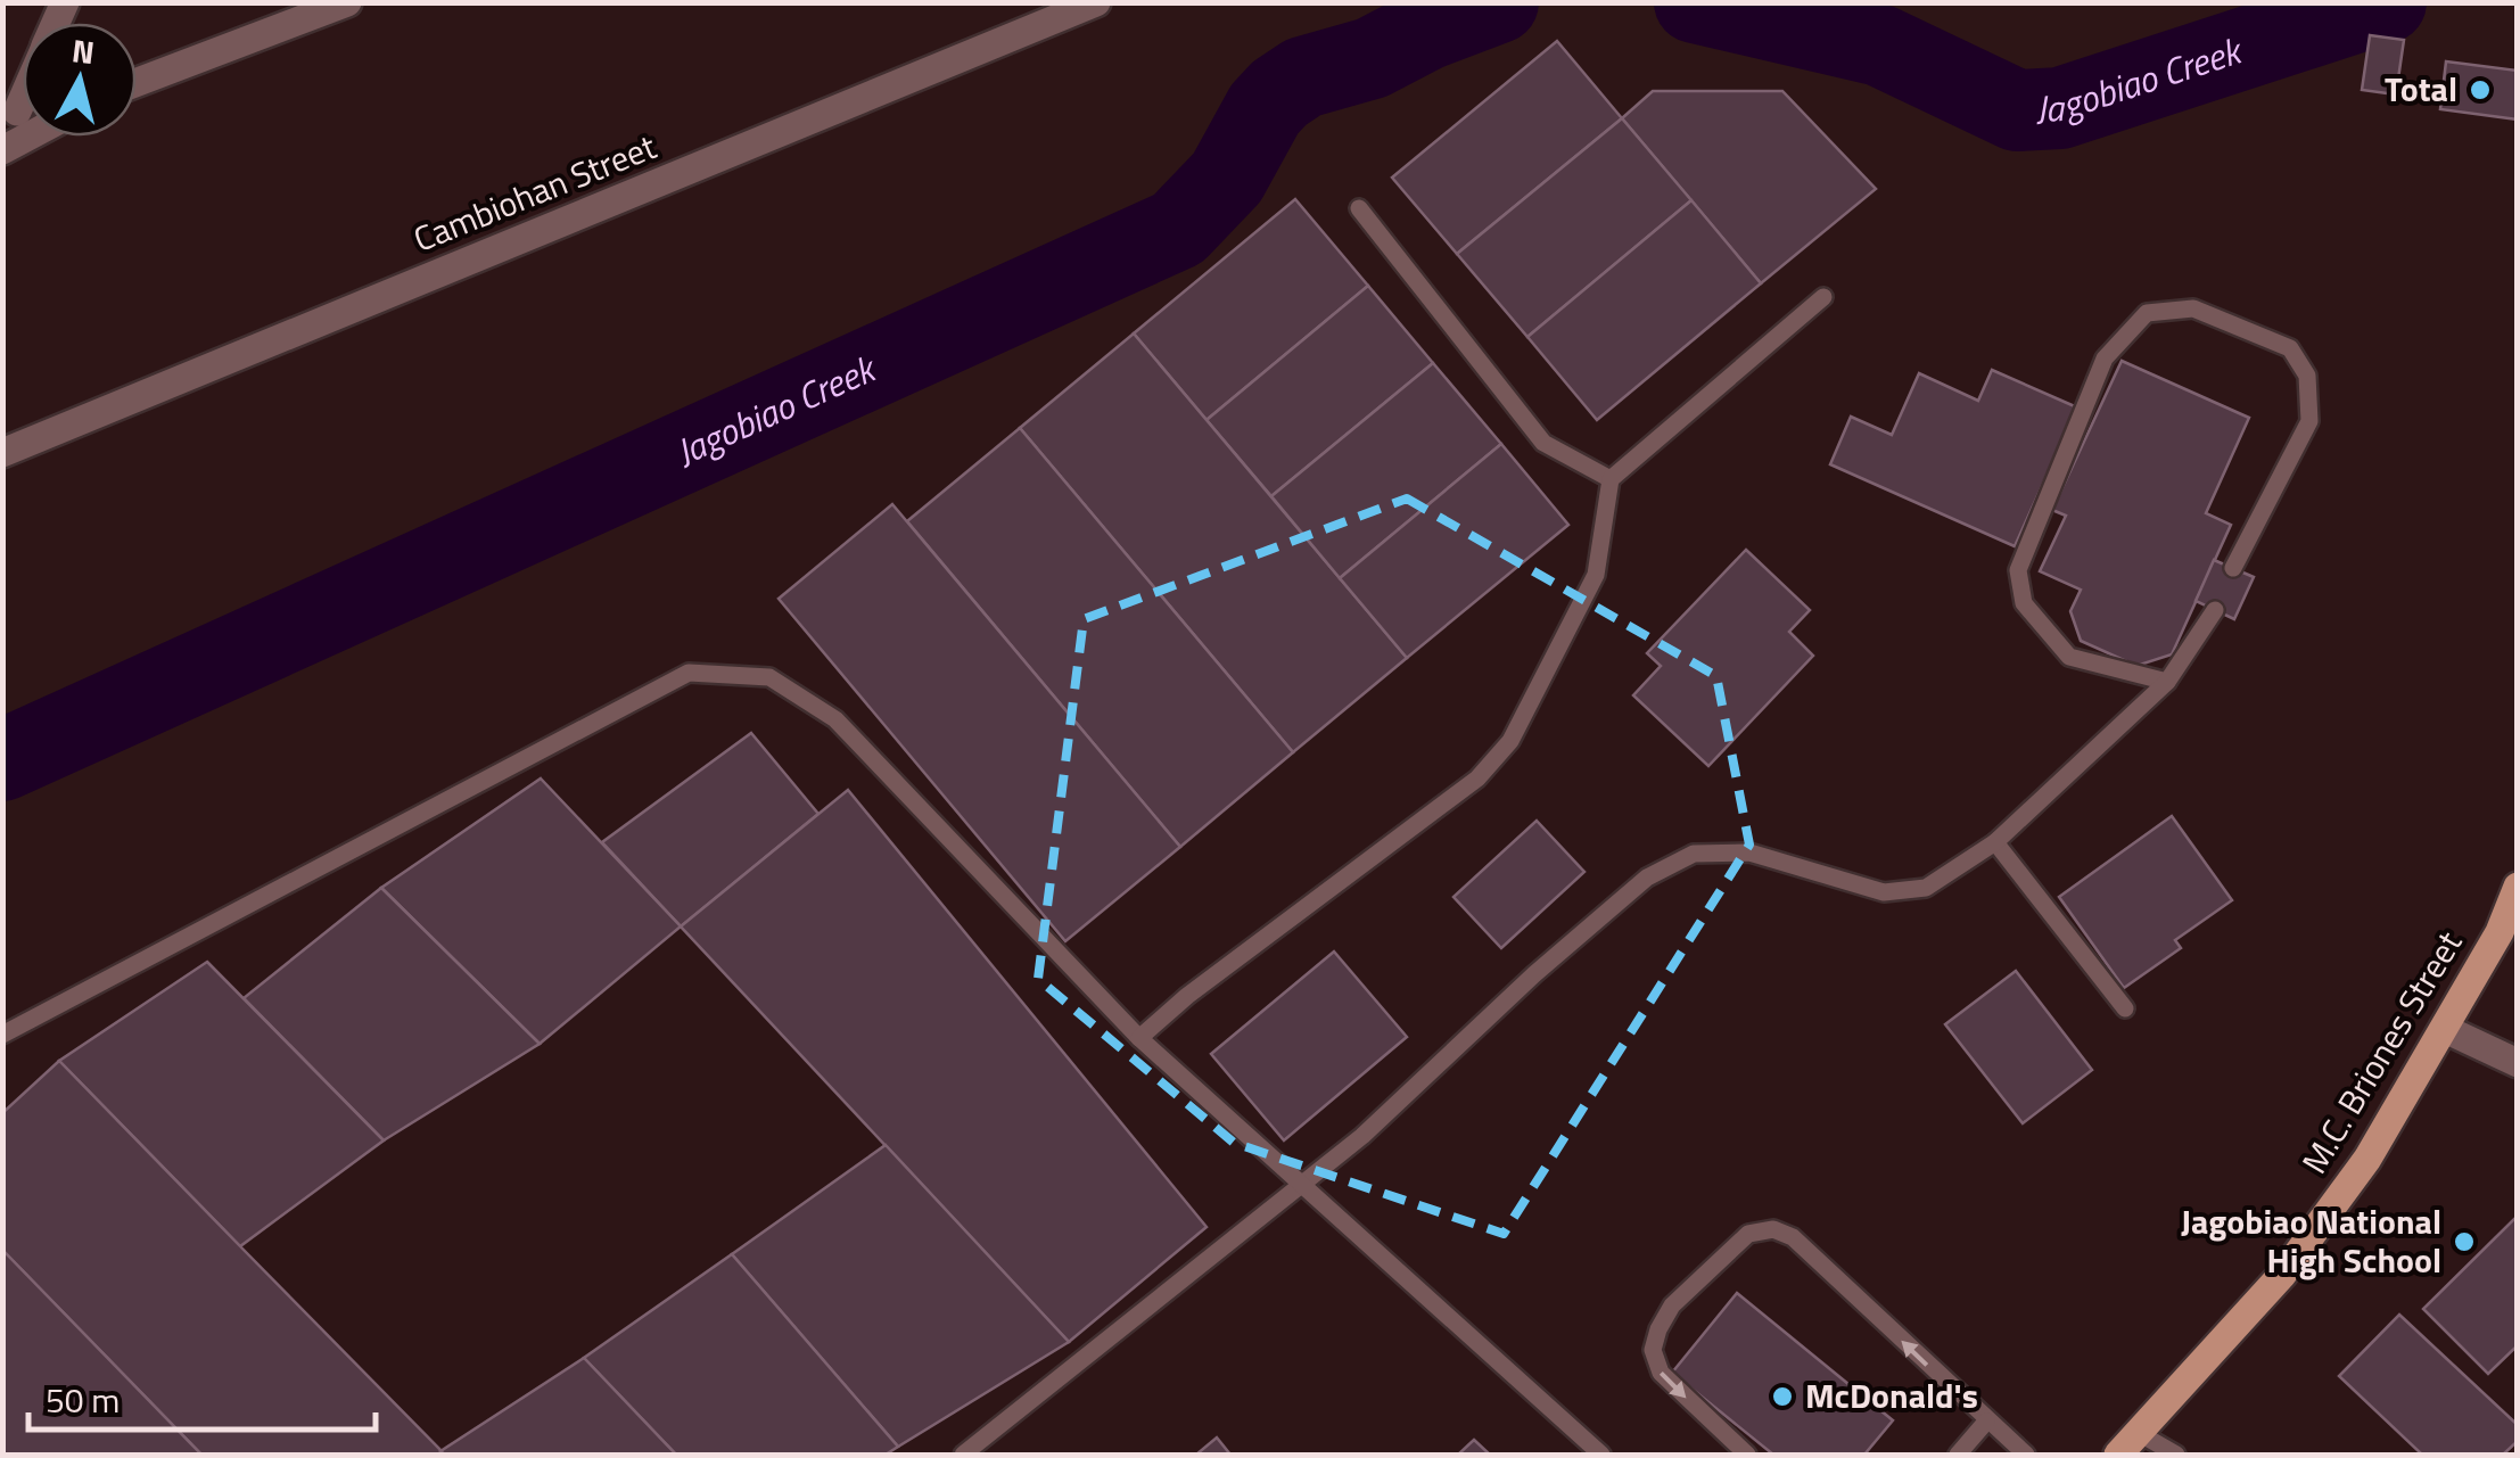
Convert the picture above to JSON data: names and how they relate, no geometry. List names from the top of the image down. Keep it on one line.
{"streets":{"main road":["M.C. Briones Street"],"street":["Cambiohan Street"]},"water":["Jagobiao Creek"],"places":["Total","Jagobiao National High School","McDonald's"],"scale_bar":"50 m","north":"top"}
